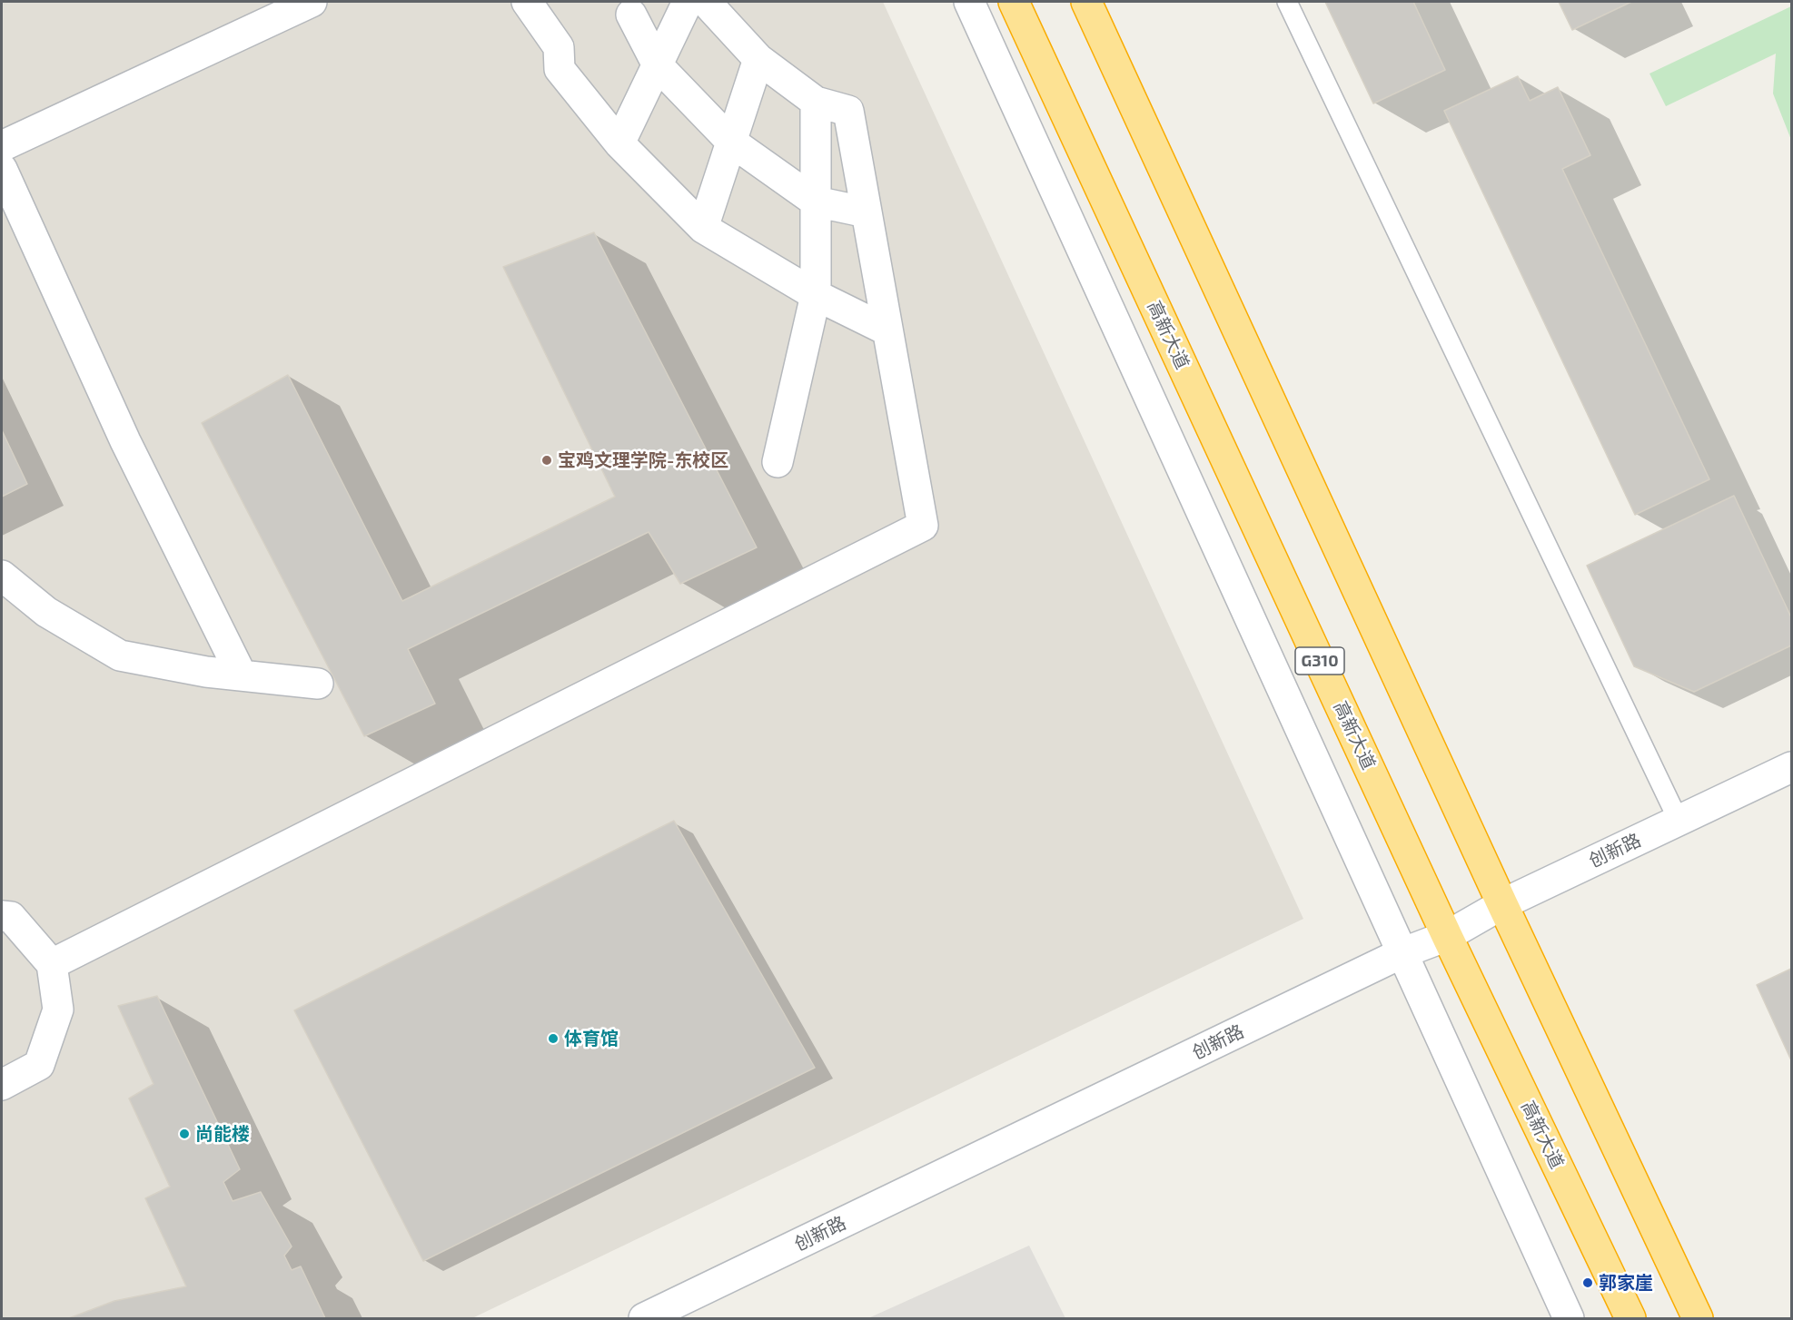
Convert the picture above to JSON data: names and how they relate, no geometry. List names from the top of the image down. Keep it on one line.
{"streets":{"highway":["高新大道","G310"],"street":["创新路"]},"crossings":[["高新大道","创新路"]],"places":["宝鸡文理学院-东校区","体育馆","尚能楼","郭家崖"]}
